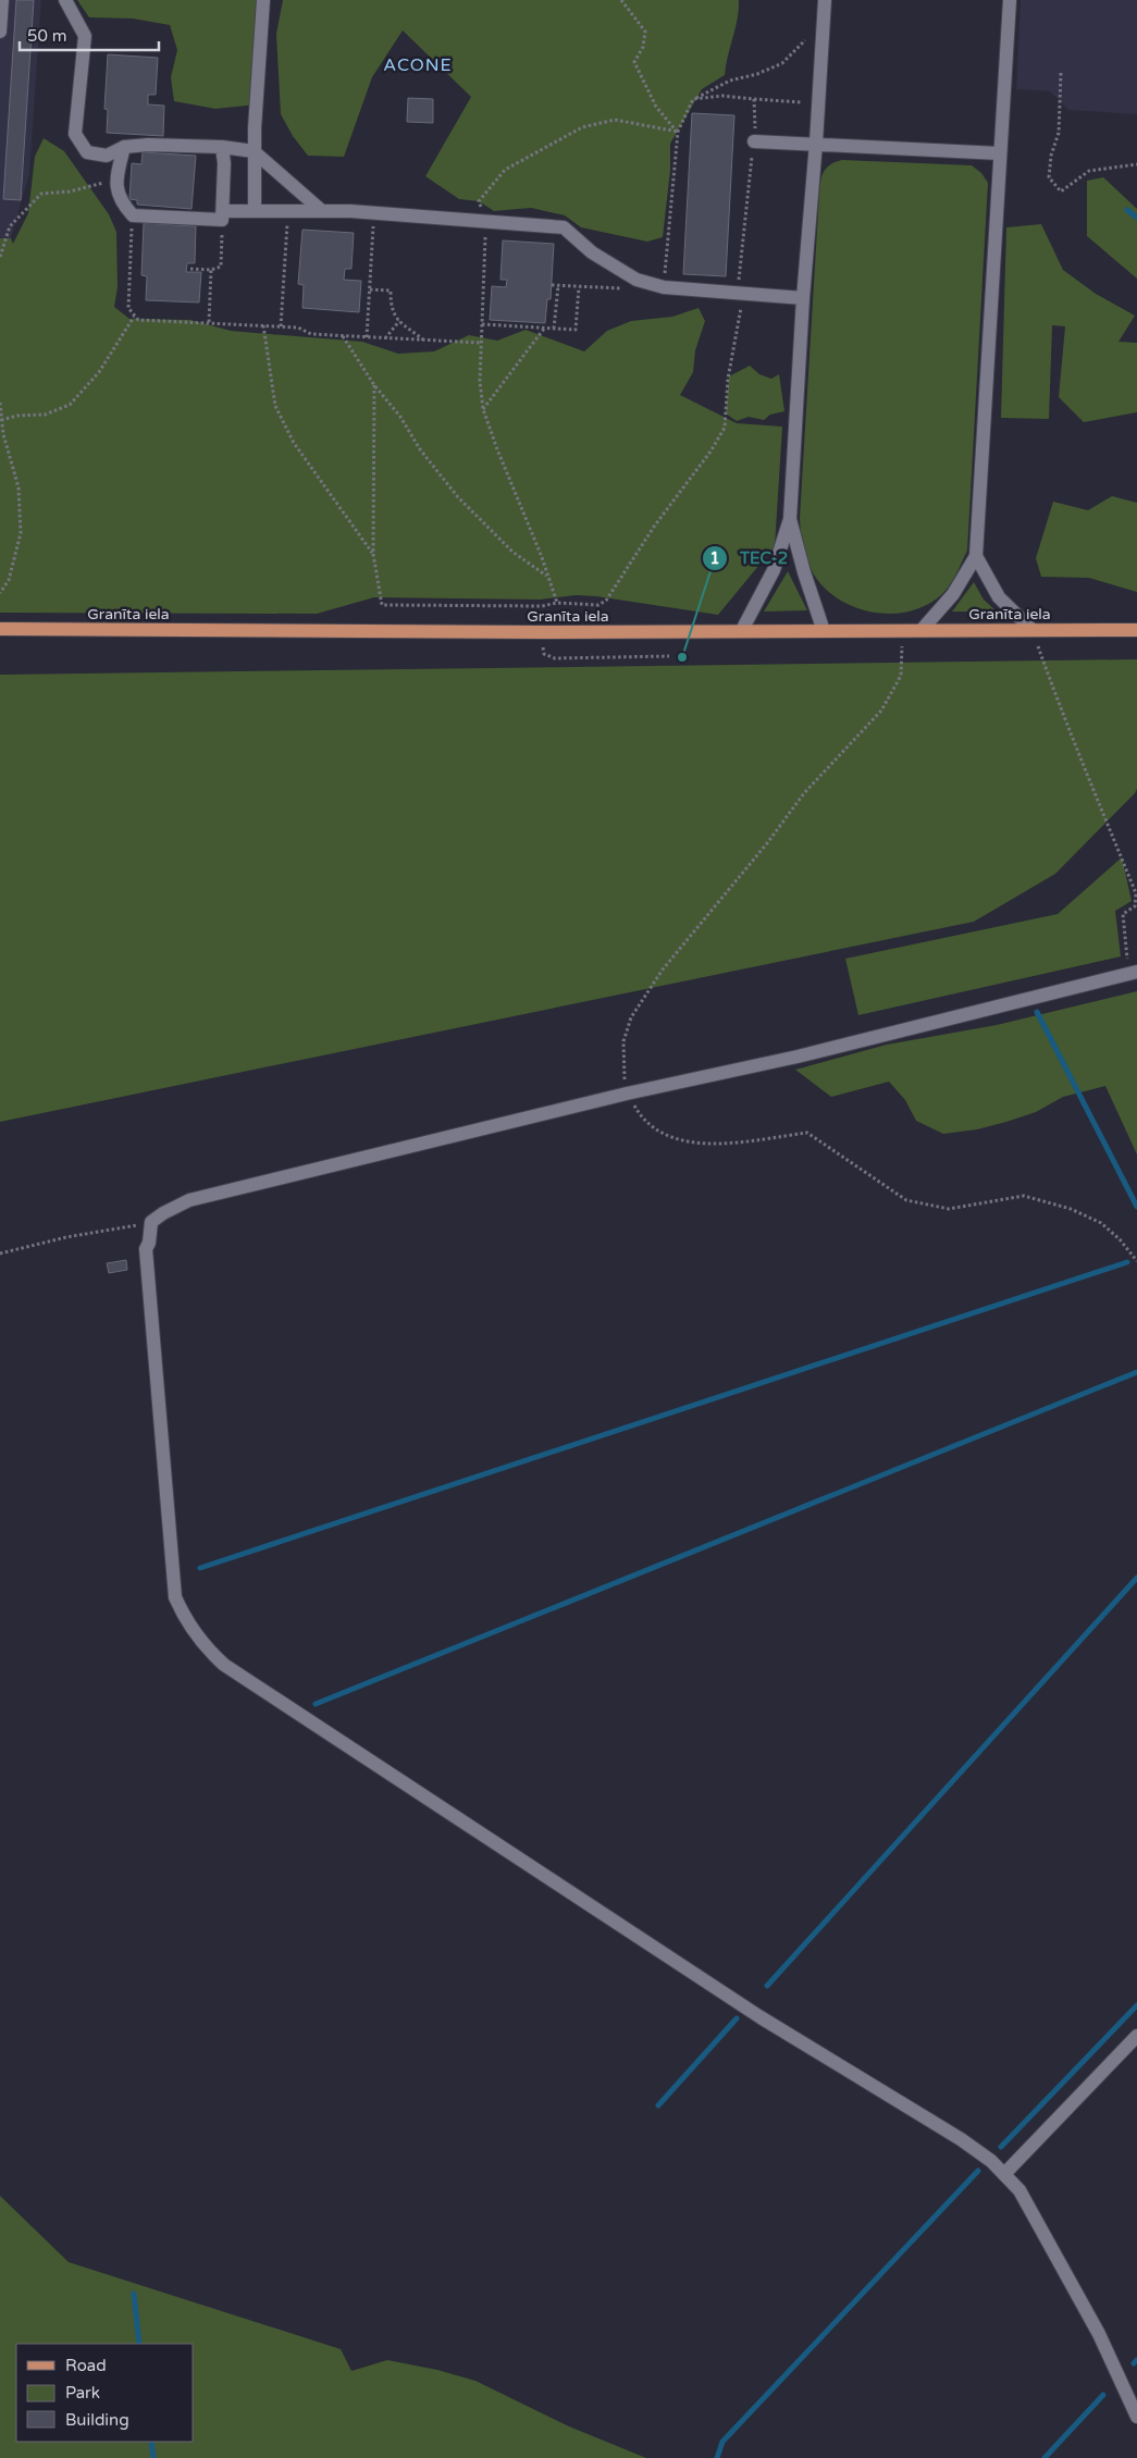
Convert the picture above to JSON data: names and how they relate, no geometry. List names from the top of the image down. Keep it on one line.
{"streets":{"main road":["Granīta iela"]},"districts":["ACONE"],"places":["TEC-2"],"legend":["Road","Park","Building"],"scale_bar":"50 m"}
